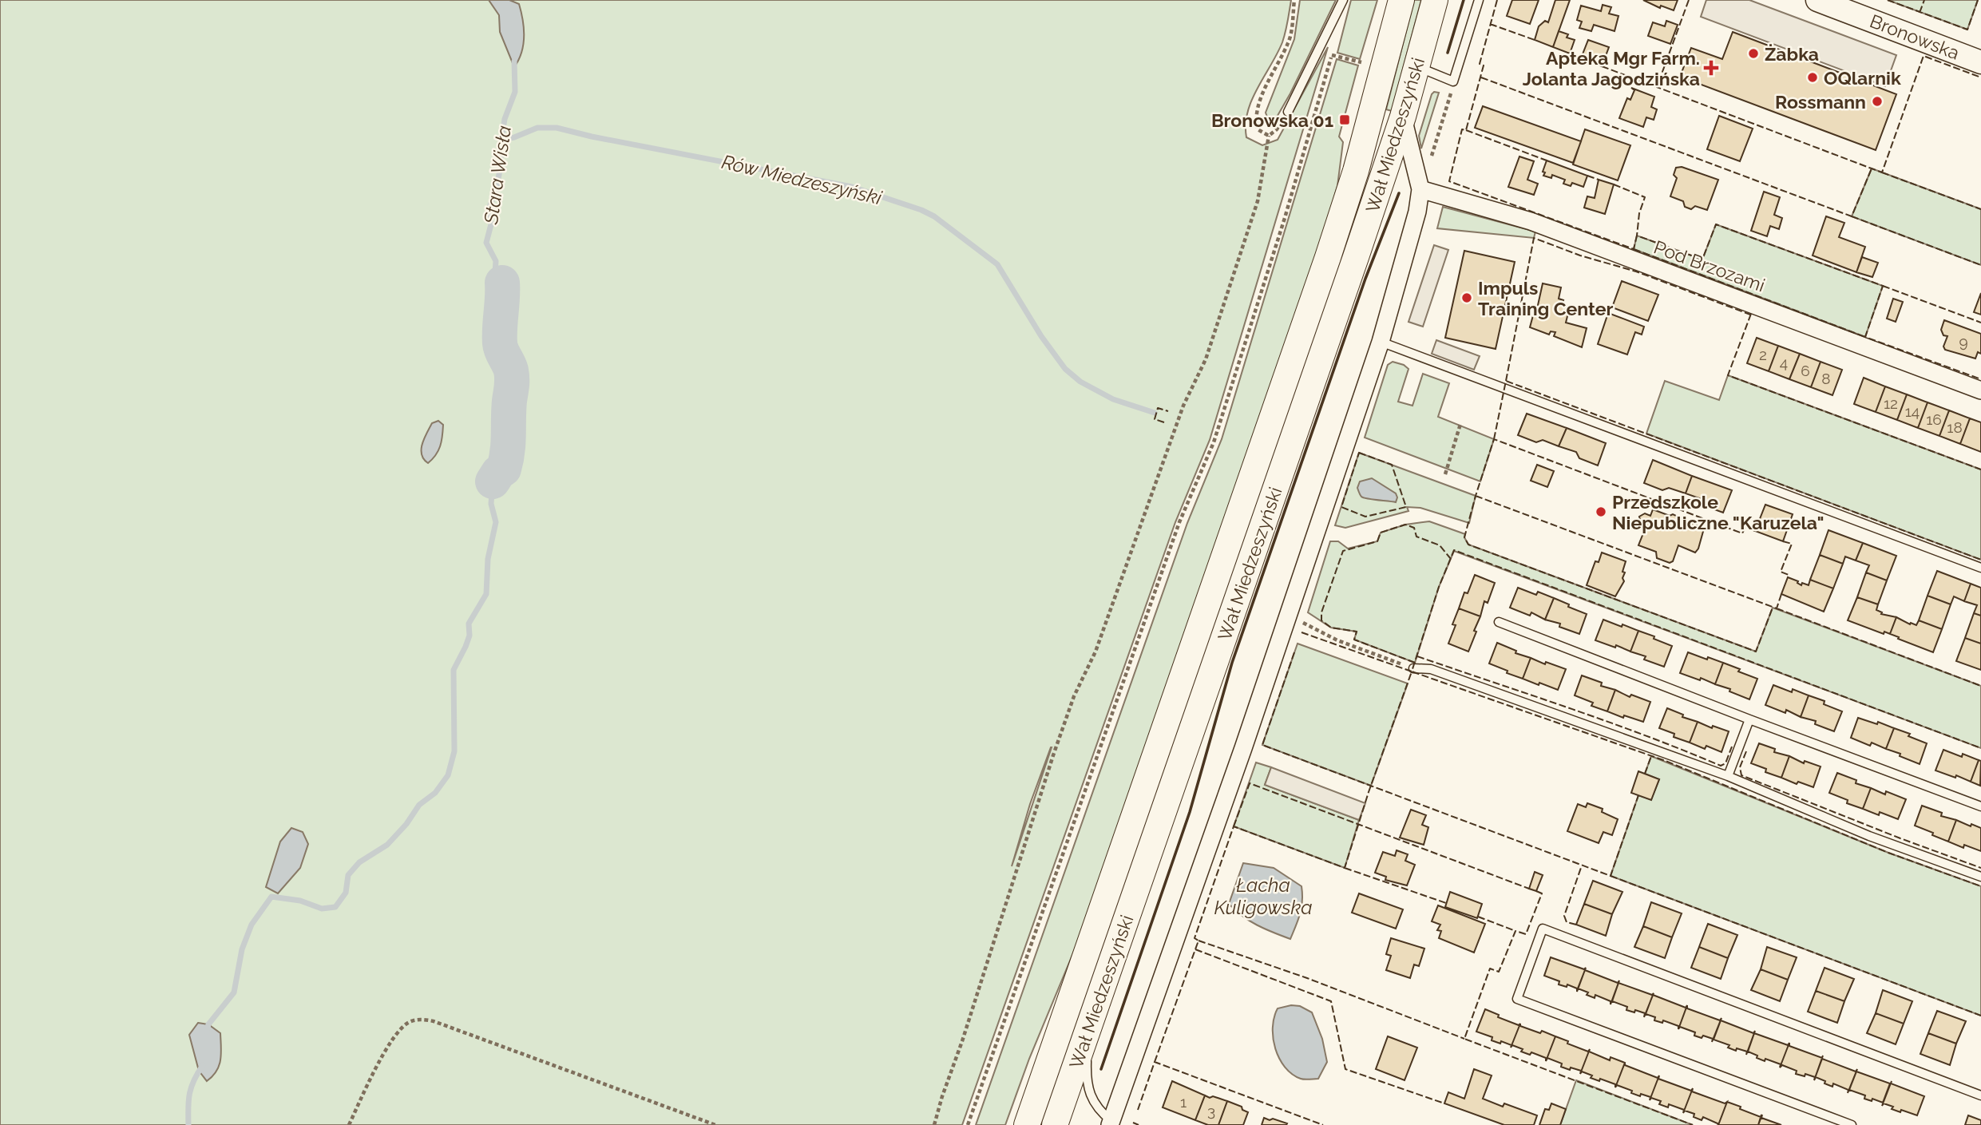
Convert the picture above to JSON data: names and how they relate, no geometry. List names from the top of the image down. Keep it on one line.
{"streets":{"main road":["Wał Miedzeszyński"],"street":["Bronowska","Pod Brzozami"]},"water":["Stara Wisła","Rów Miedzeszyński","Łacha Kuligowska"],"places":{"other":["Żabka","OQlarnik","Rossmann","Impuls Training Center","Przedszkole Niepubliczne \"Karuzela\""],"health":["Apteka Mgr Farm. Jolanta Jagodzińska"],"transit":["Bronowska 01"]},"house_numbers":["9","2","4","6","8","12","14","16","18","1","3"]}
